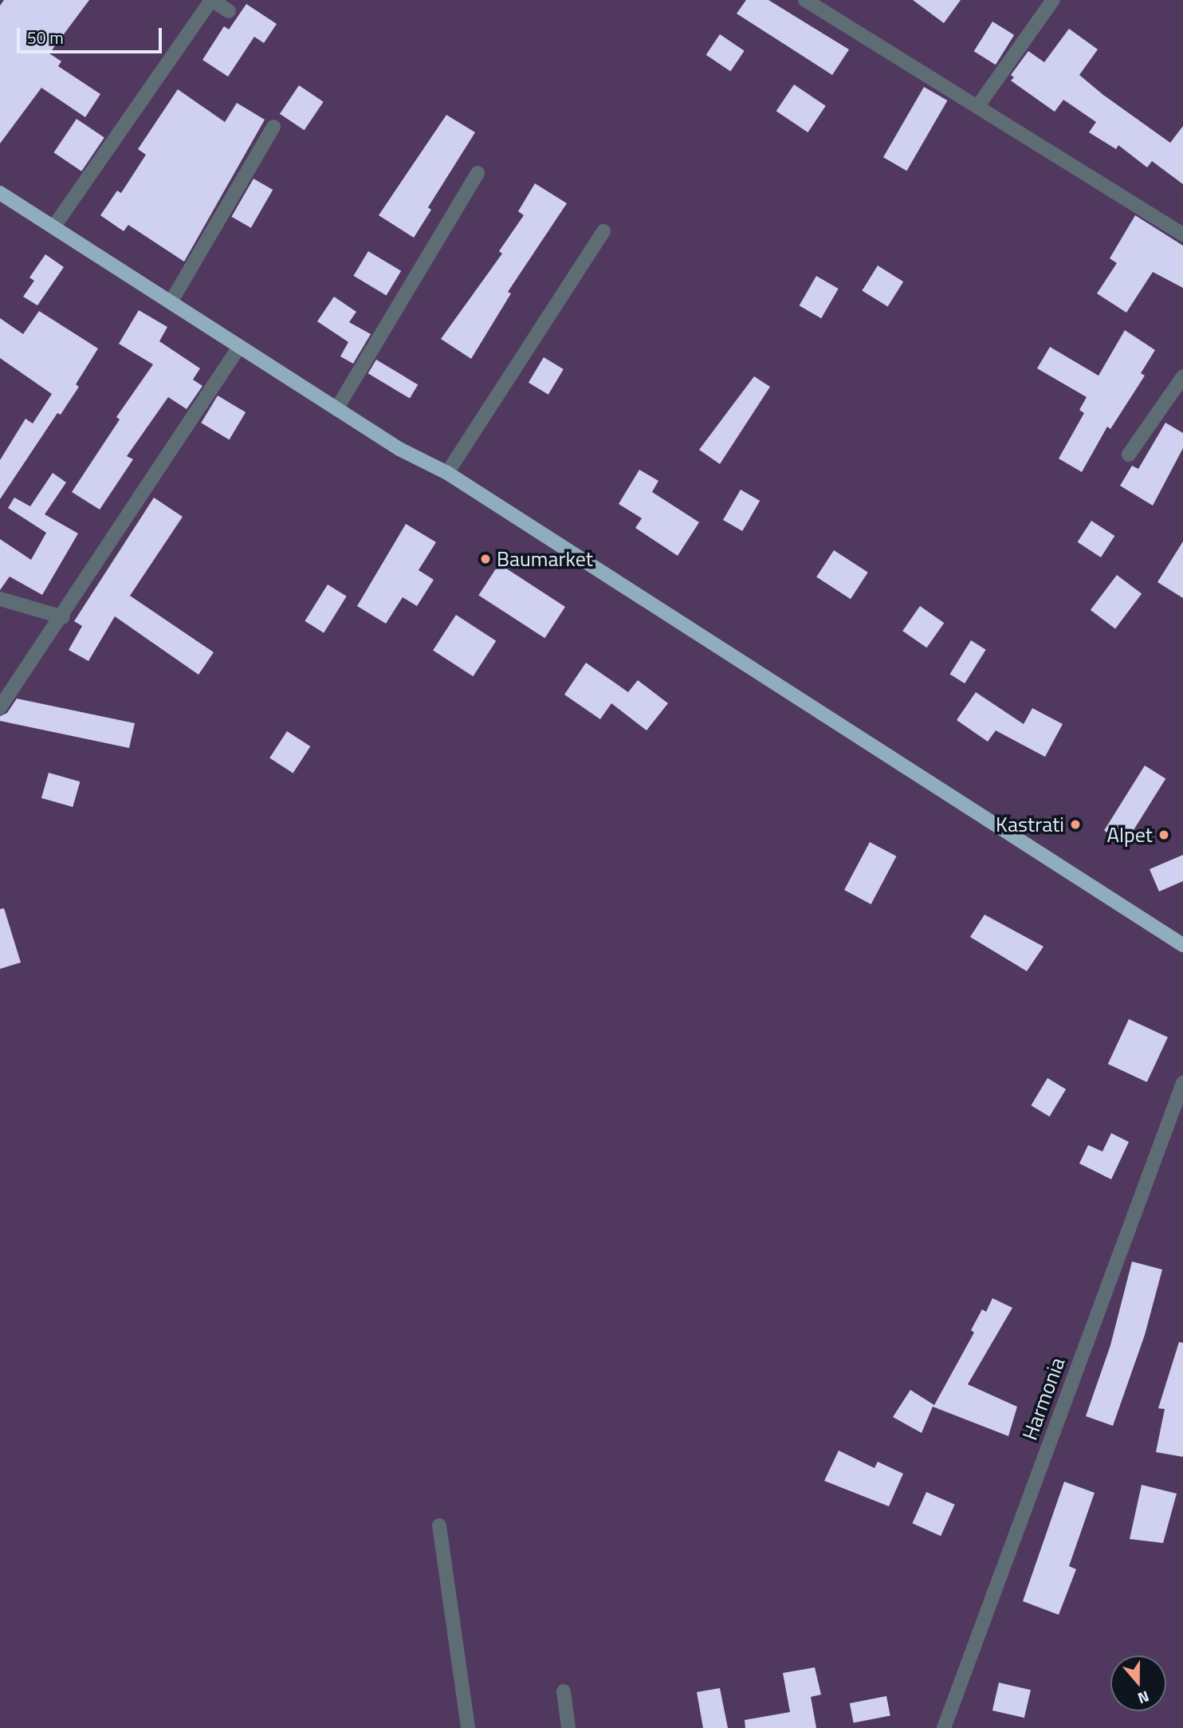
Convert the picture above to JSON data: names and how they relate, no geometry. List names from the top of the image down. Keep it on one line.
{"streets":{"street":["Harmonia"]},"places":["Baumarket","Kastrati","Alpet"],"scale_bar":"50 m","north":"bottom"}
